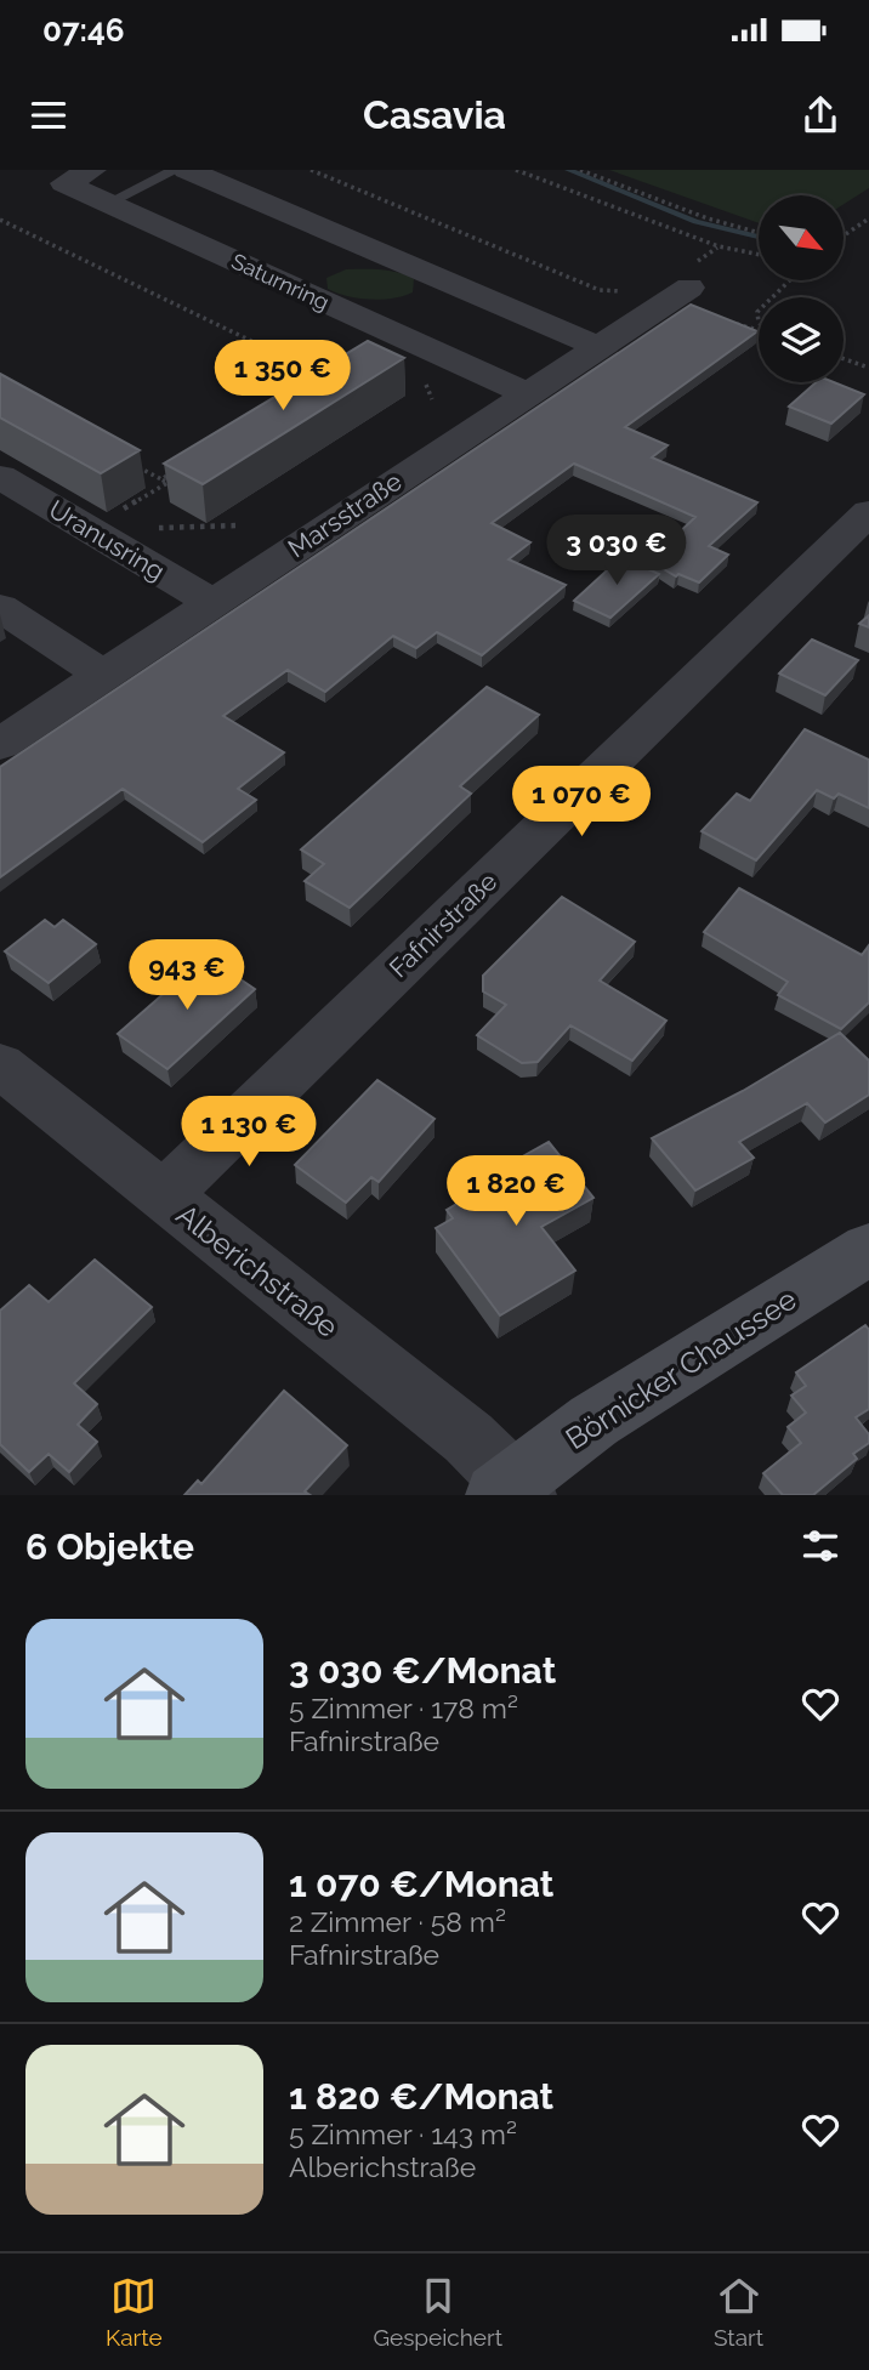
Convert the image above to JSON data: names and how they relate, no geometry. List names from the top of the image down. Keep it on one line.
{"streets":{"main road":["Börnicker Chaussee"],"street":["Saturnring","Marsstraße","Uranusring","Fafnirstraße","Alberichstraße"]},"crossings":[["Saturnring","Marsstraße"],["Marsstraße","Uranusring"],["Fafnirstraße","Alberichstraße"],["Alberichstraße","Börnicker Chaussee"]],"north":"bottom right","page":{"status":"07:46","header":"Casavia","price":["1 350 €","3 030 €","1 070 €","943 €","1 130 €","1 820 €"],"heading":"6 Objekte","list":[{"name":"3 030 €/Monat","note":"5 Zimmer · 178 m² · Fafnirstraße"},{"name":"1 070 €/Monat","note":"2 Zimmer · 58 m² · Fafnirstraße"},{"name":"1 820 €/Monat","note":"5 Zimmer · 143 m² · Alberichstraße"}],"tabs":["Karte","Gespeichert","Start"]}}
